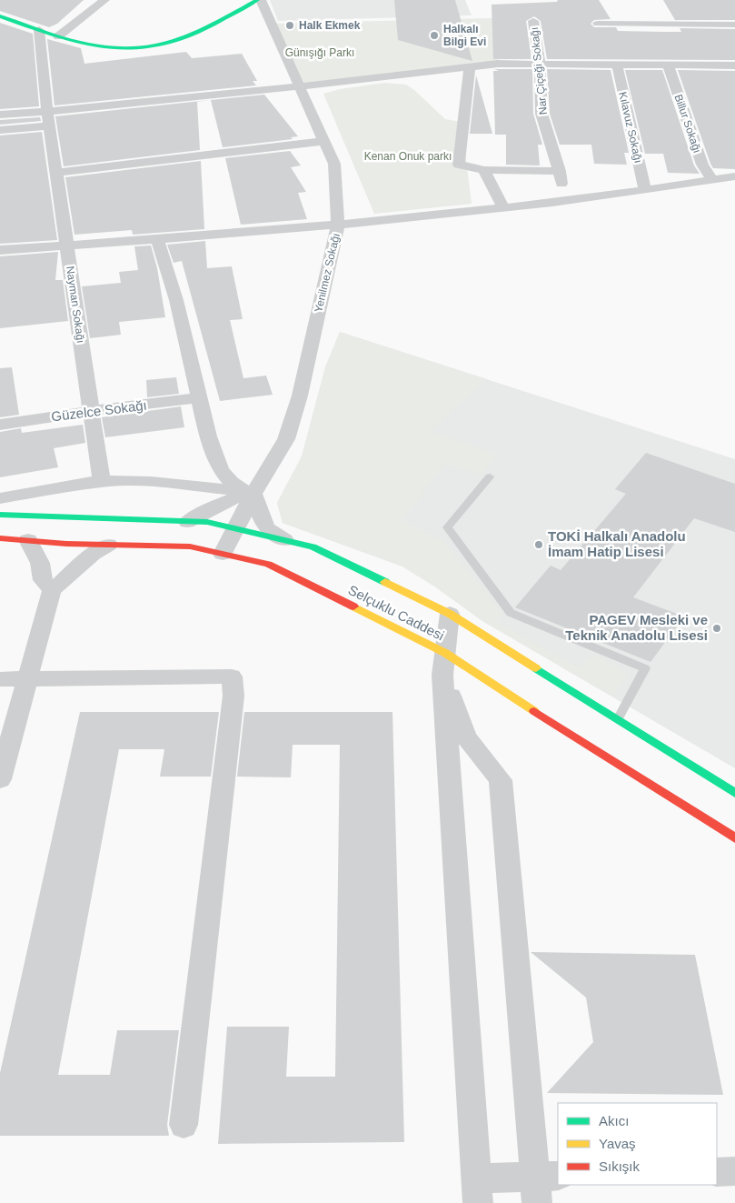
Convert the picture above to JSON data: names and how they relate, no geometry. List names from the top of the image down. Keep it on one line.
{"streets":{"main road":["Selçuklu Caddesi"],"street":["Nar Çiçeği Sokağı","Billur Sokağı","Kılavuz Sokağı","Yenilmez Sokağı","Nayman Sokağı","Güzelce Sokağı"]},"crossings":[["Yenilmez Sokağı","Selçuklu Caddesi"],["Nayman Sokağı","Güzelce Sokağı"]],"parks":["Günışığı Parkı","Kenan Onuk parkı"],"places":["Halk Ekmek","Halkalı Bilgi Evi","TOKİ Halkalı Anadolu İmam Hatip Lisesi","PAGEV Mesleki ve Teknik Anadolu Lisesi"],"legend":["Akıcı","Yavaş","Sıkışık"]}
